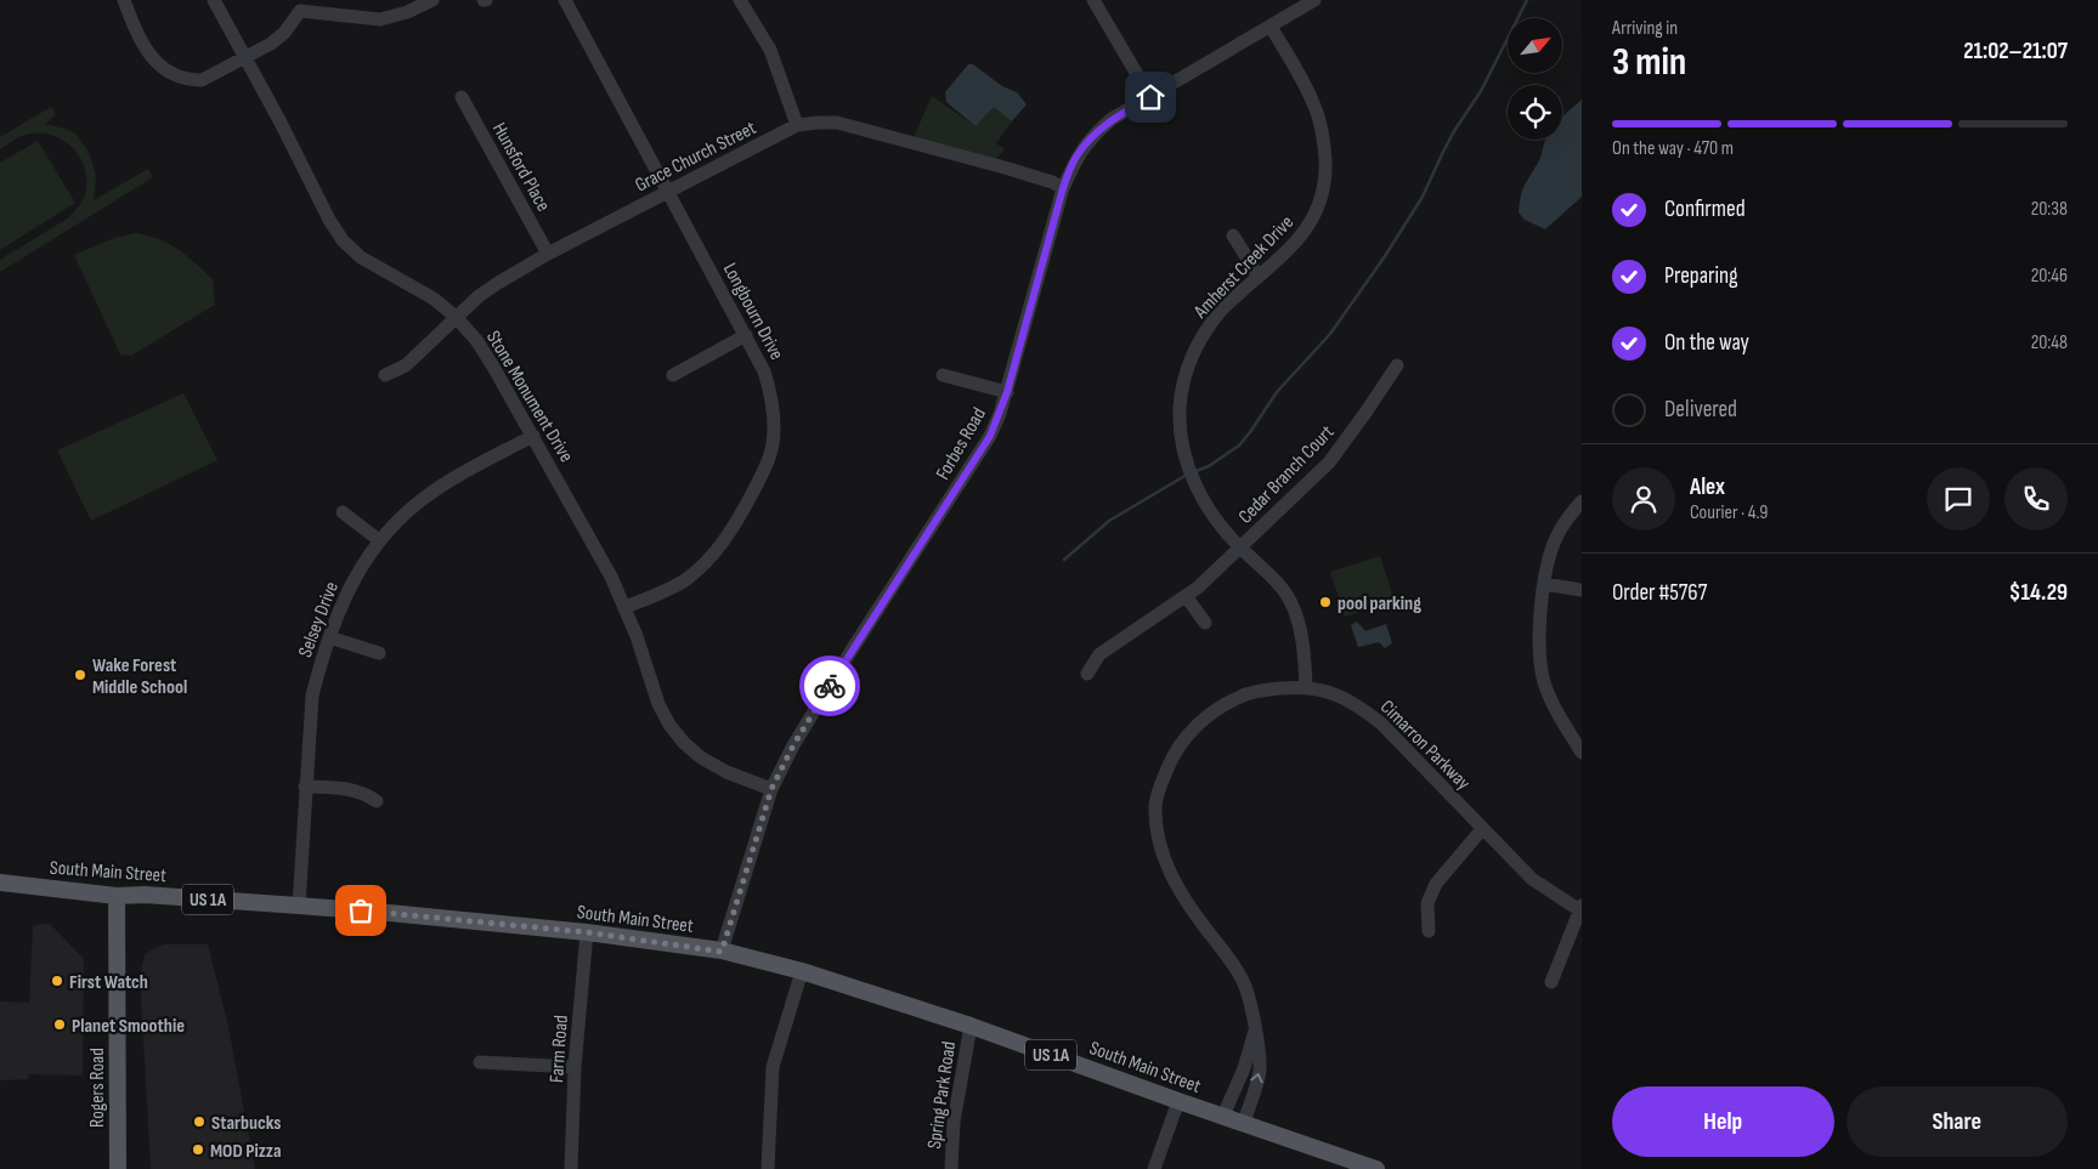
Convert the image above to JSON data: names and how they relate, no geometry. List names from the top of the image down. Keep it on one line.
{"streets":{"main road":["South Main Street","US 1A","Rogers Road"],"street":["Grace Church Street","Hunsford Place","Amherst Creek Drive","Longbourn Drive","Stone Monument Drive","Forbes Road","Cedar Branch Court","Selsey Drive","Cimarron Parkway","Farm Road","Spring Park Road"]},"crossings":[["Grace Church Street","Hunsford Place"],["Grace Church Street","Longbourn Drive"],["Grace Church Street","Stone Monument Drive"],["Grace Church Street","Forbes Road"],["Amherst Creek Drive","Forbes Road"],["Amherst Creek Drive","Cedar Branch Court"],["Amherst Creek Drive","Cimarron Parkway"],["Longbourn Drive","Stone Monument Drive"],["Stone Monument Drive","Forbes Road"],["Stone Monument Drive","Selsey Drive"],["Forbes Road","South Main Street"],["Selsey Drive","South Main Street"],["Cimarron Parkway","South Main Street"],["South Main Street","Farm Road"],["South Main Street","Rogers Road"],["South Main Street","Spring Park Road"]],"places":["pool parking","Wake Forest Middle School","First Watch","Planet Smoothie","Starbucks","MOD Pizza"],"north":"top right","page":{"heading":["3 min","Arriving in","21:02–21:07"],"panel":["Alex","Courier · 4.9","Order #5767","$14.29"],"bar":"On the way · 470 m","list":[["Confirmed","20:38"],["Preparing","20:46"],["On the way","20:48"],"Delivered"],"buttons":["Help","Share"]}}
